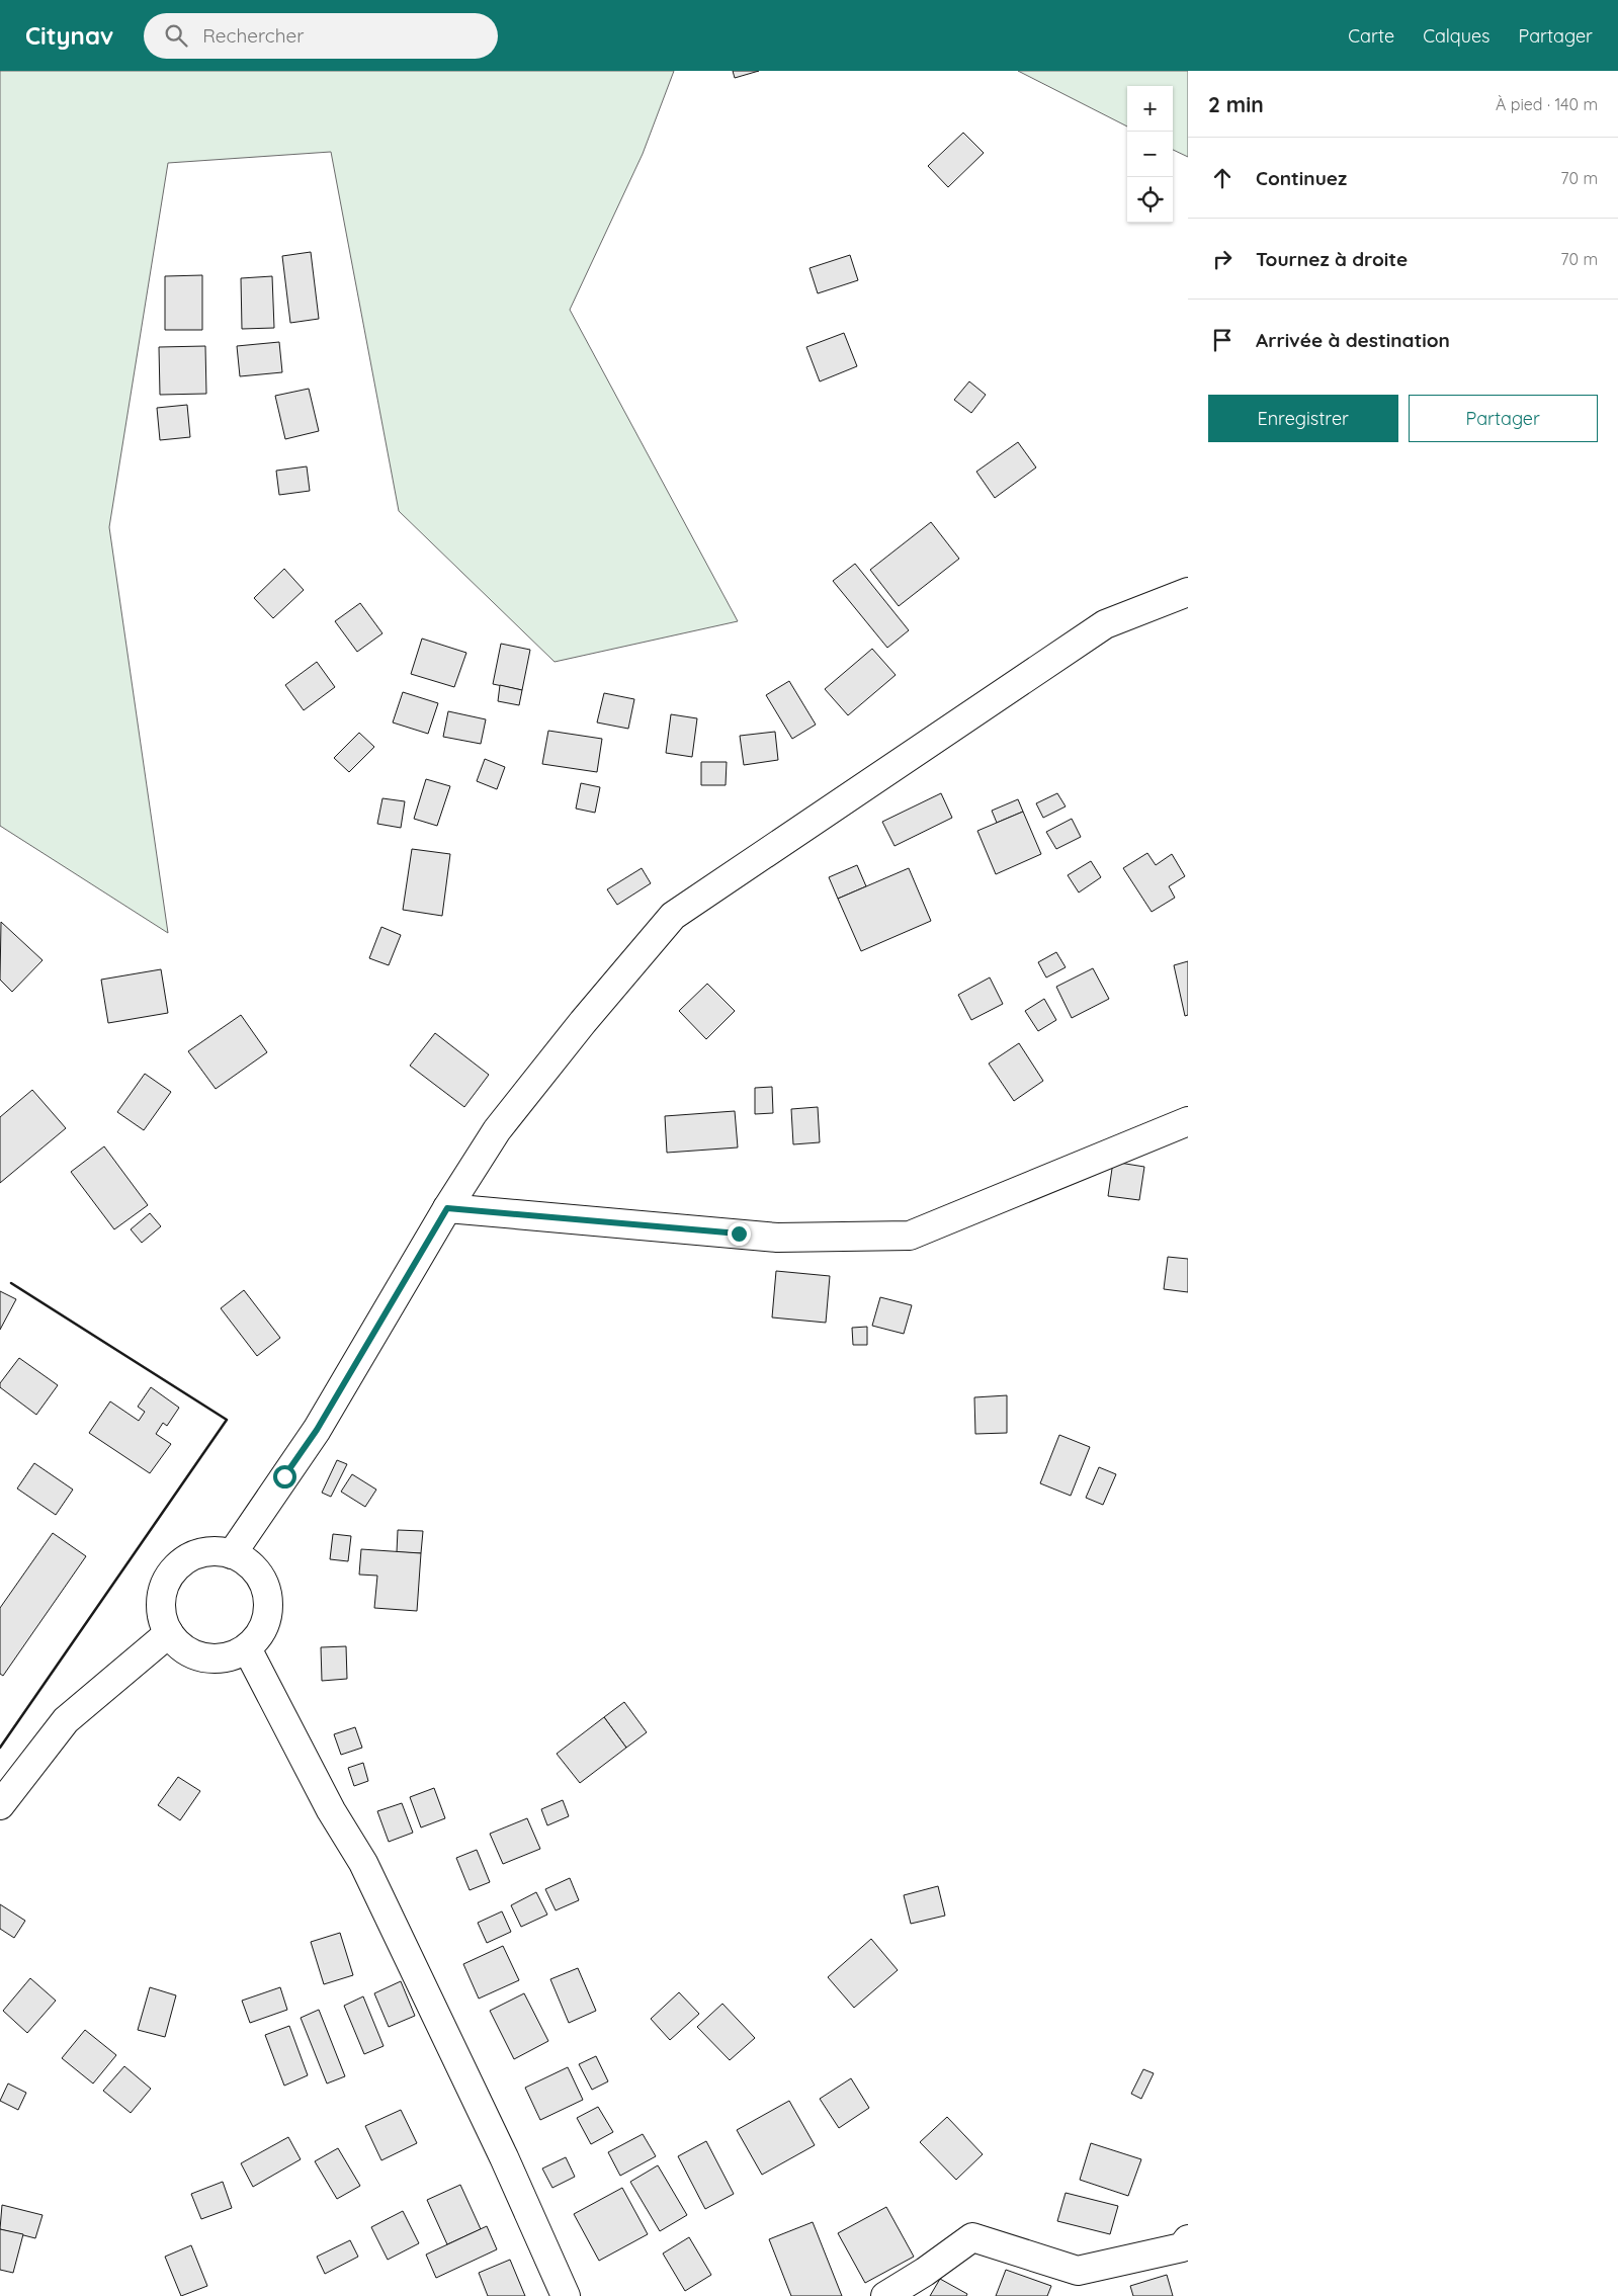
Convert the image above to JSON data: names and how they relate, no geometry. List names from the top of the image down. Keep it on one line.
{"page":{"header":"Citynav","search":"Rechercher","nav":["Carte","Calques","Partager"],"heading":["2 min","À pied · 140 m"],"map_buttons":["+","−"],"list":[["Continuez","70 m"],["Tournez à droite","70 m"],"Arrivée à destination"],"buttons":["Enregistrer","Partager"]}}
